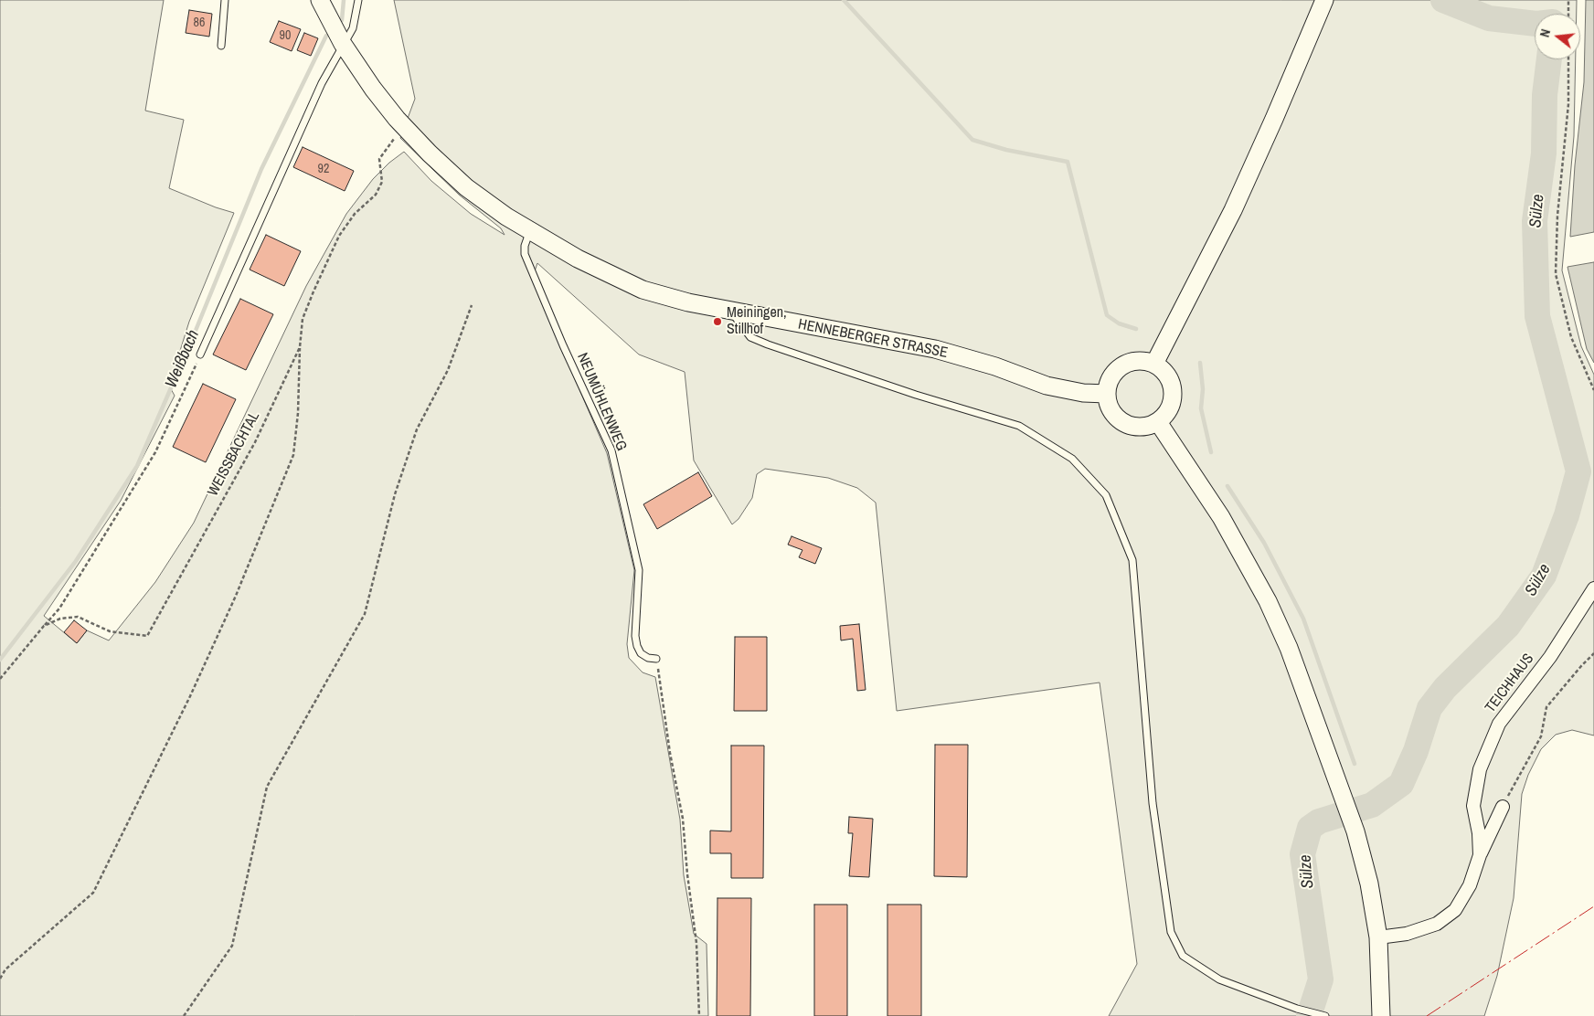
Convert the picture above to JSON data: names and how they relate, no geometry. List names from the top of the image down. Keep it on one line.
{"streets":{"main road":["HENNEBERGER STRASSE"],"street":["TEICHHAUS"],"lane":["NEUMÜHLENWEG"],"path":["WEISSBACHTAL"]},"crossings":[["HENNEBERGER STRASSE","NEUMÜHLENWEG"],["HENNEBERGER STRASSE","WEISSBACHTAL"]],"water":["Sülze","Weißbach"],"places":["Meiningen, Stillhof"],"house_numbers":["86","90","92"],"north":"left"}
